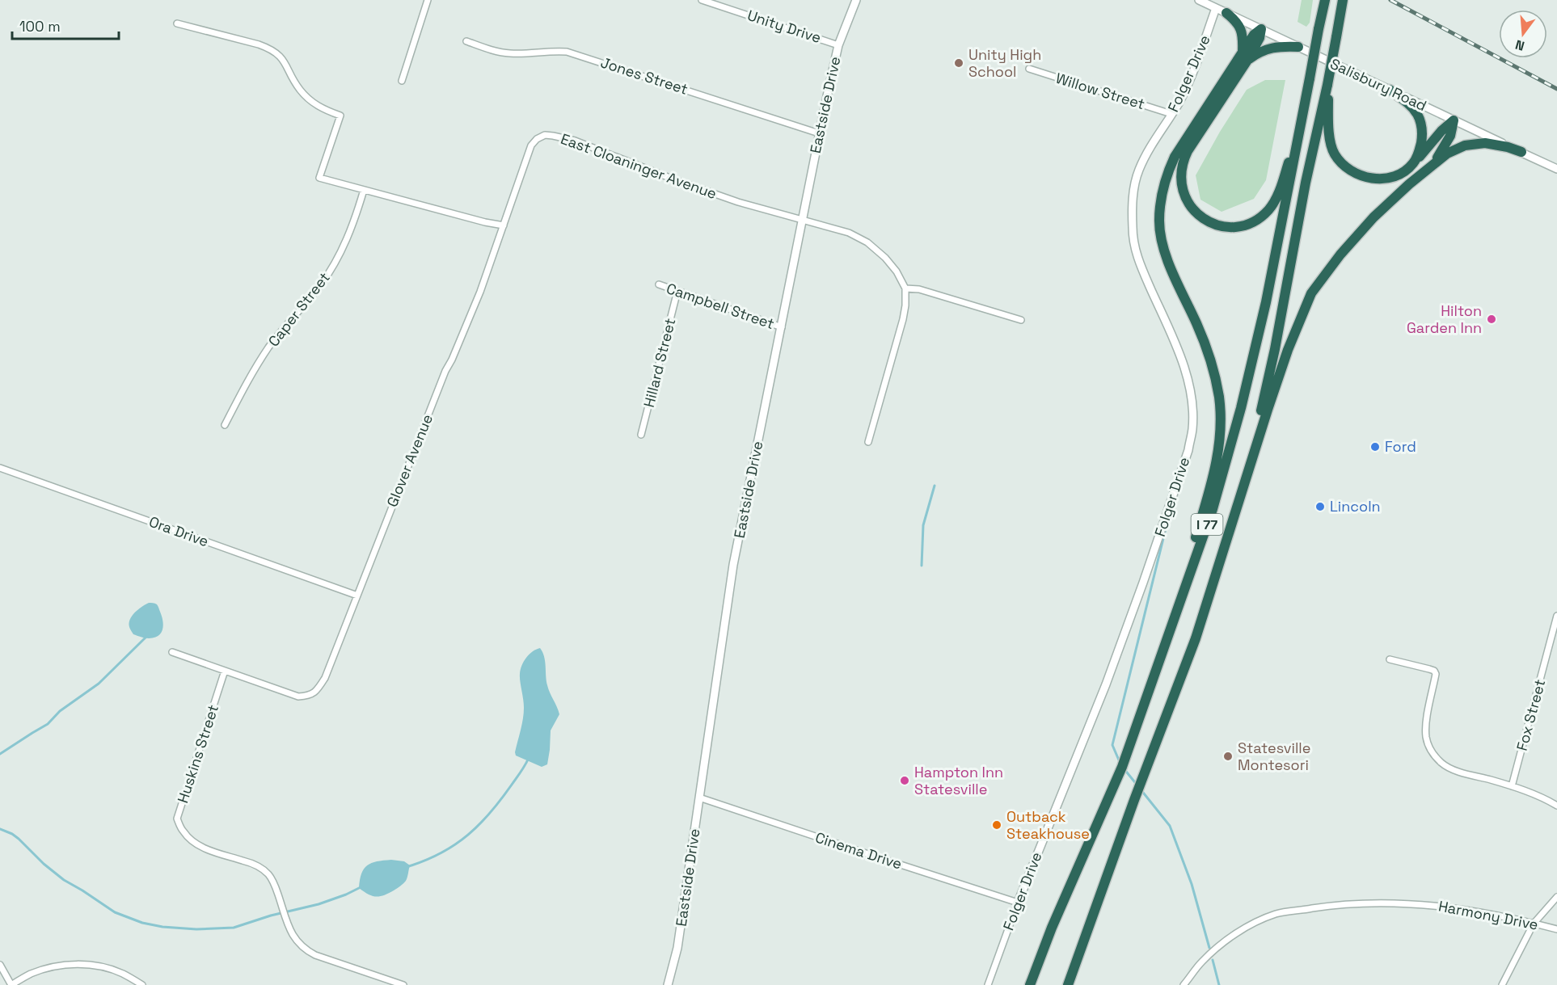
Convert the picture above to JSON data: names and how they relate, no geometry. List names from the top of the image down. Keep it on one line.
{"streets":{"highway":["I 77"],"street":["Unity Drive","Folger Drive","Jones Street","Salisbury Road","Willow Street","Eastside Drive","East Cloaninger Avenue","Campbell Street","Caper Street","Hillard Street","Glover Avenue","Ora Drive","Fox Street","Huskins Street","Cinema Drive","Harmony Drive"]},"crossings":[["Unity Drive","Eastside Drive"],["Folger Drive","Salisbury Road"],["Folger Drive","Willow Street"],["Folger Drive","Cinema Drive"],["Jones Street","Eastside Drive"],["Eastside Drive","East Cloaninger Avenue"],["Eastside Drive","Campbell Street"],["Eastside Drive","Cinema Drive"],["East Cloaninger Avenue","Glover Avenue"],["Campbell Street","Hillard Street"],["Glover Avenue","Ora Drive"],["Glover Avenue","Huskins Street"]],"places":["Unity High School","Hilton Garden Inn","Ford","Lincoln","Statesville Montesori","Hampton Inn Statesville","Outback Steakhouse"],"scale_bar":"100 m","north":"bottom"}
